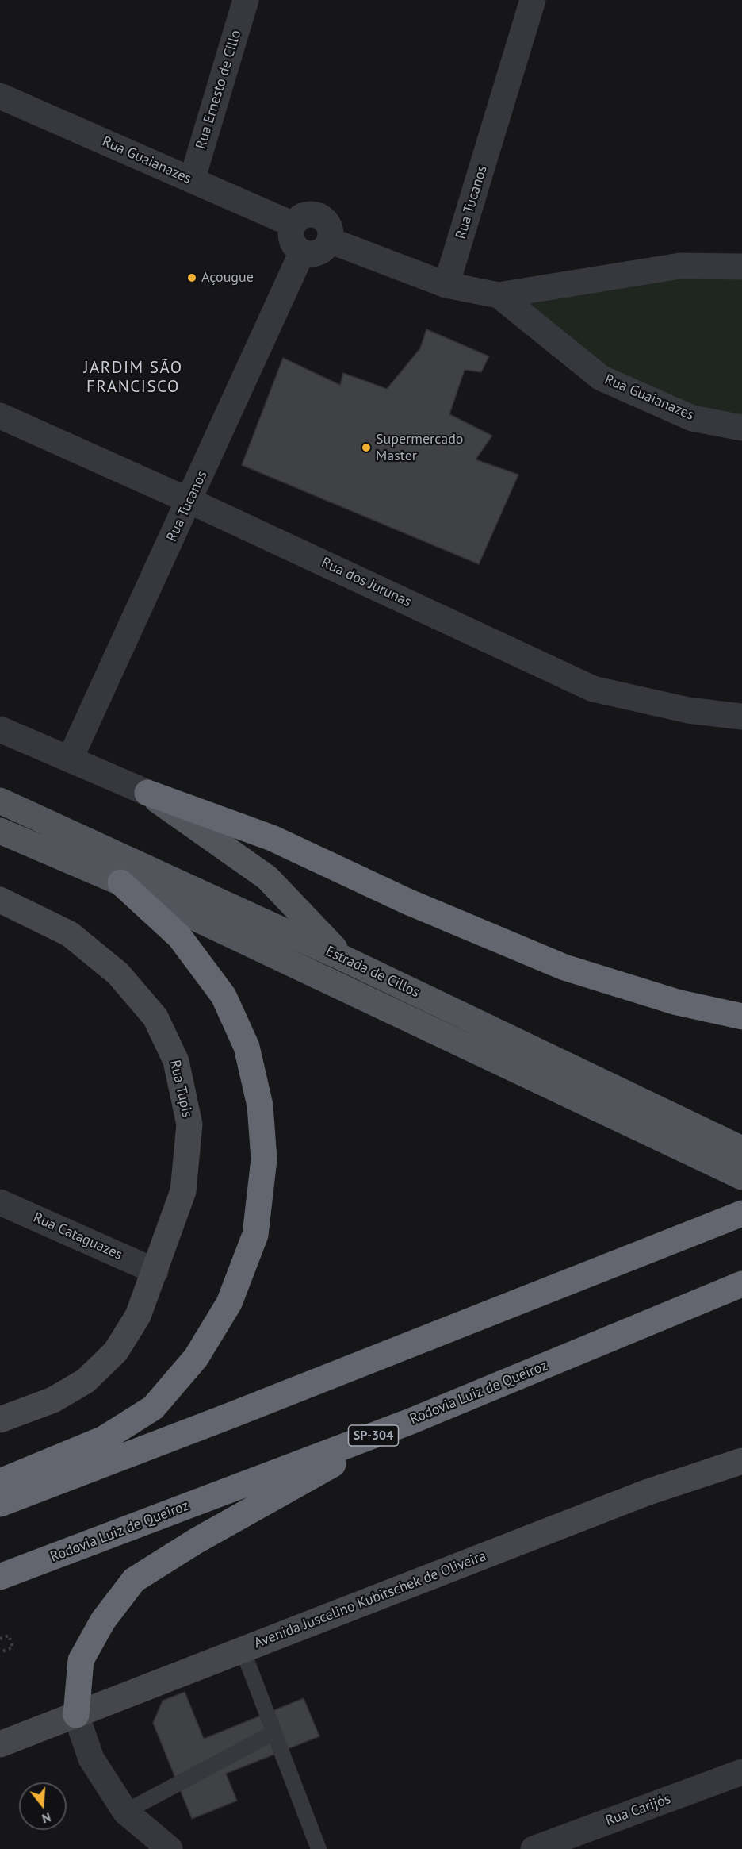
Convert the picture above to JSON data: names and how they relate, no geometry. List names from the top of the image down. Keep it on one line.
{"streets":{"highway":["Rodovia Luiz de Queiroz","SP-304"],"main road":["Estrada de Cillos","Rua Tupis","Avenida Juscelino Kubitschek de Oliveira"],"street":["Rua Ernesto de Cillo","Rua Guaianazes","Rua Tucanos","Rua dos Jurunas","Rua Cataguazes","Rua Carijós"]},"crossings":[["Rua Ernesto de Cillo","Rua Guaianazes"],["Rua Guaianazes","Rua Tucanos"],["Rua Tucanos","Rua dos Jurunas"],["Rua Tupis","Rua Cataguazes"]],"districts":["JARDIM SÃO FRANCISCO"],"places":["Açougue","Supermercado Master"],"north":"bottom"}
